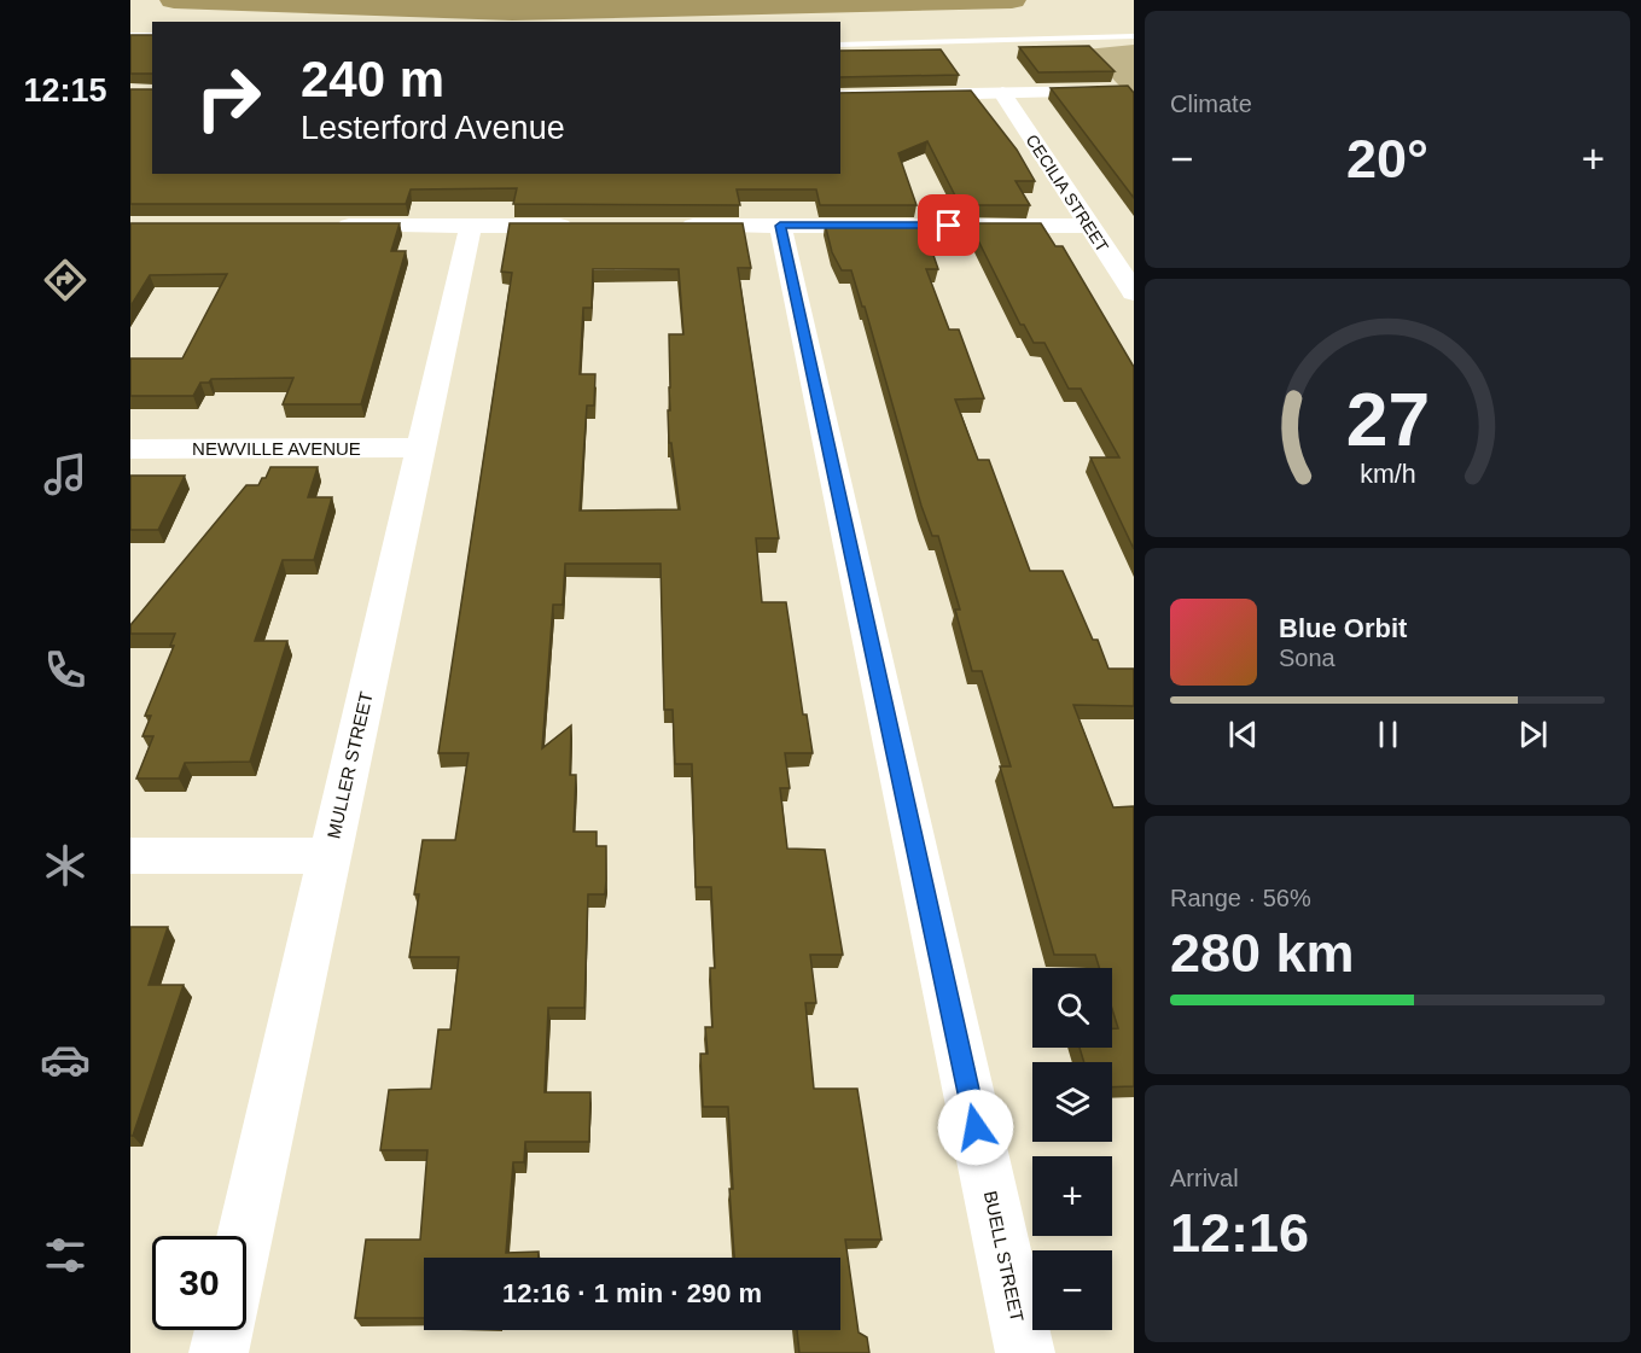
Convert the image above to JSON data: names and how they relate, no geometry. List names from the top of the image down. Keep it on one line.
{"streets":{"street":["CECILIA STREET","NEWVILLE AVENUE","MULLER STREET","BUELL STREET"]},"crossings":[["NEWVILLE AVENUE","MULLER STREET"]],"page":{"tabs":"12:15","tile":["Climate",["Range · 56%","280 km"],["Arrival","12:16"]],"turn":["240 m","Lesterford Avenue"],"heat":["−","20°","+"],"song":["Blue Orbit","Sona"],"map_buttons":["+","−"],"limit":"30","trip":"12:16 · 1 min · 290 m","gauge":["27","km/h"]}}
